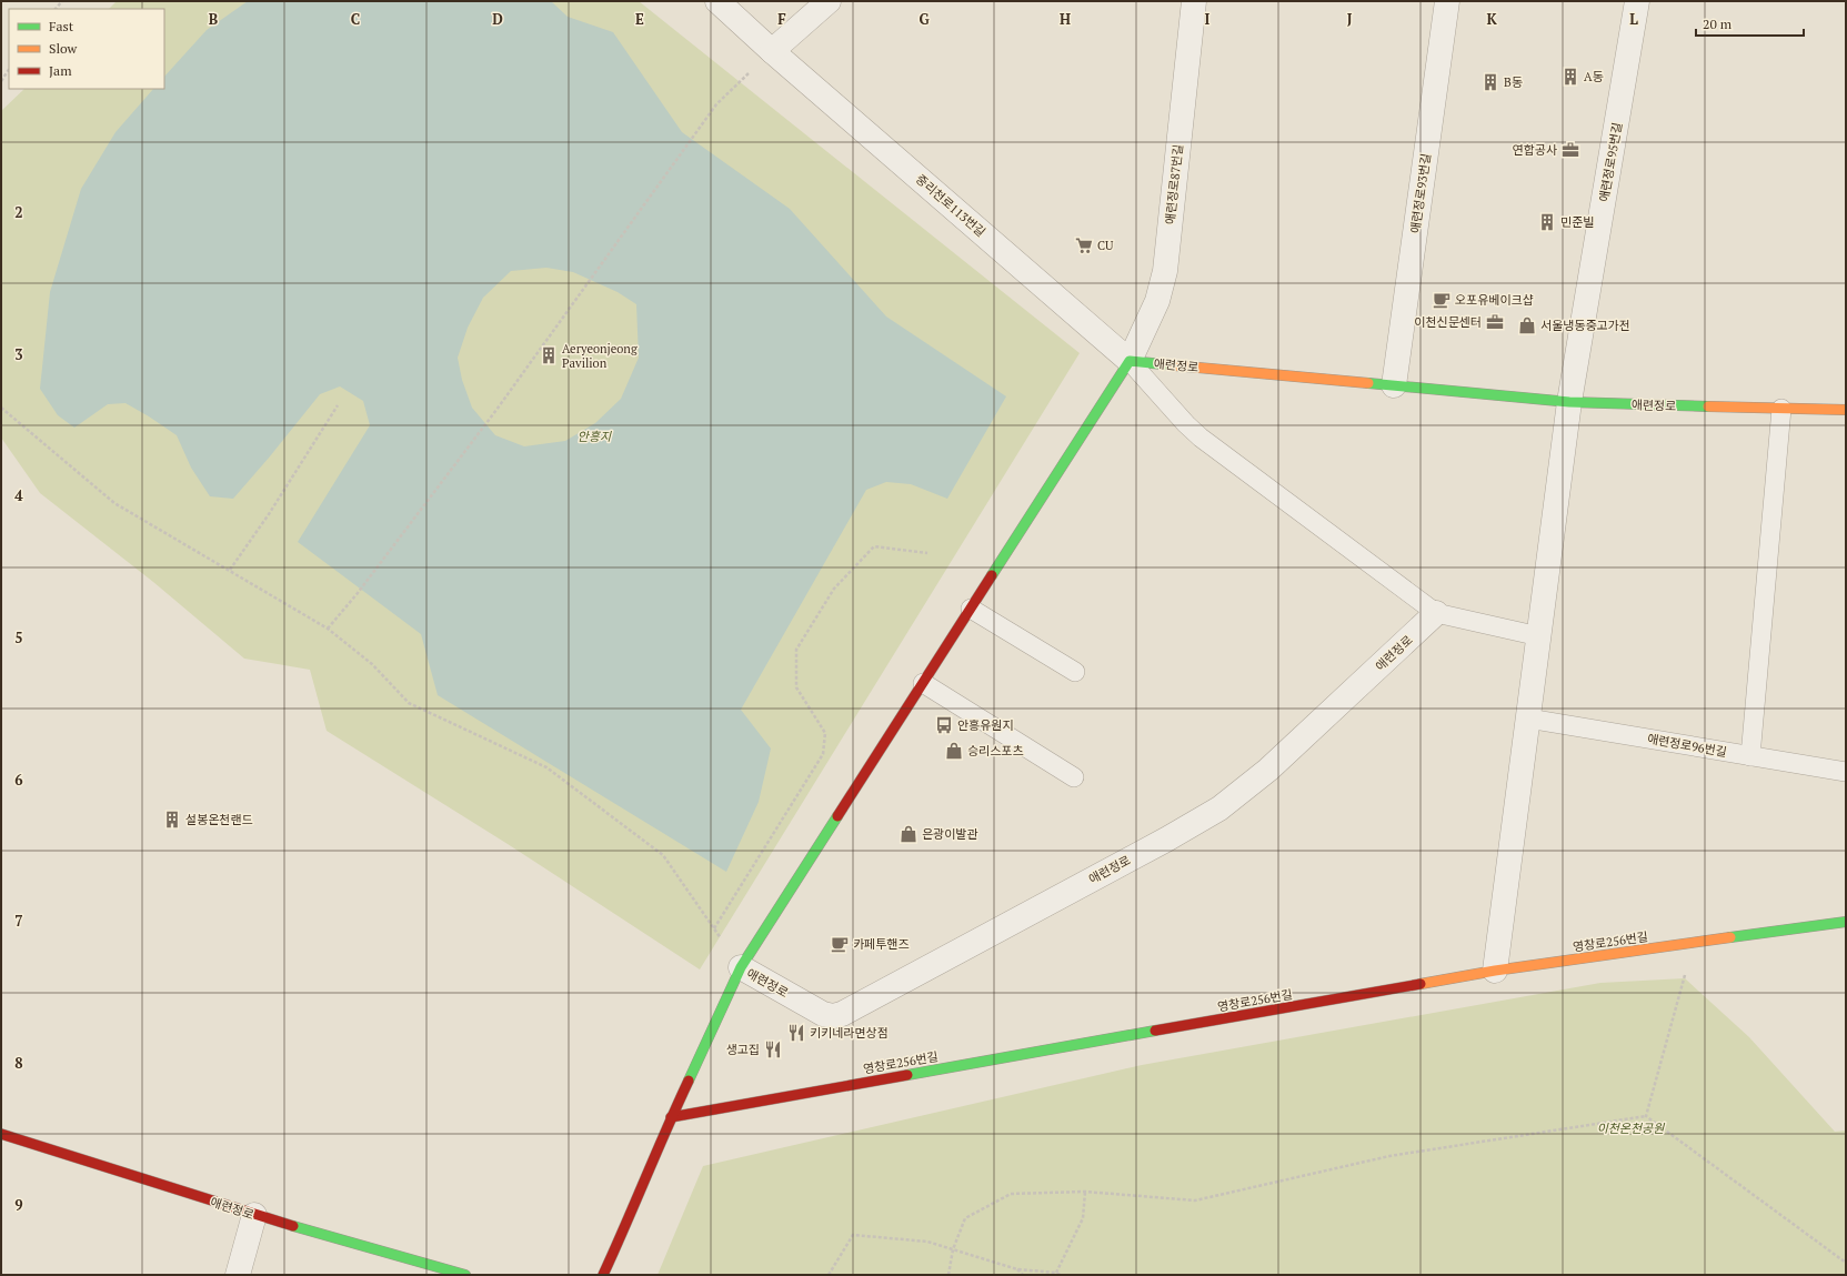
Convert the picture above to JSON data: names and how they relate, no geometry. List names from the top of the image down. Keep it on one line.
{"streets":{"street":["애련정로95번길","애련정로87번길","애련정로93번길","중리천로113번길","애련정로","영창로256번길"],"lane":["애련정로96번길"]},"crossings":[["애련정로95번길","애련정로"],["애련정로87번길","중리천로113번길"],["애련정로87번길","애련정로"],["애련정로93번길","애련정로"],["중리천로113번길","애련정로"],["애련정로","영창로256번길"]],"parks":["안흥지","이천온천공원"],"places":{"building":["A동","B동","민준빌","Aeryeonjeong Pavilion","설봉온천랜드"],"office":["연합공사","이천신문센터"],"supermarket":["CU"],"cafe":["오포유베이크샵","카페투핸즈"],"shop":["서울냉동중고가전","승리스포츠","은광이발관"],"bus stop":["안흥유원지"],"restaurant":["키키네라면상점","생고집"]},"legend":["Fast","Slow","Jam"],"scale_bar":"20 m","grid":{"columns":["B","C","D","E","F","G","H","I","J","K","L"],"rows":["2","3","4","5","6","7","8","9"]}}
